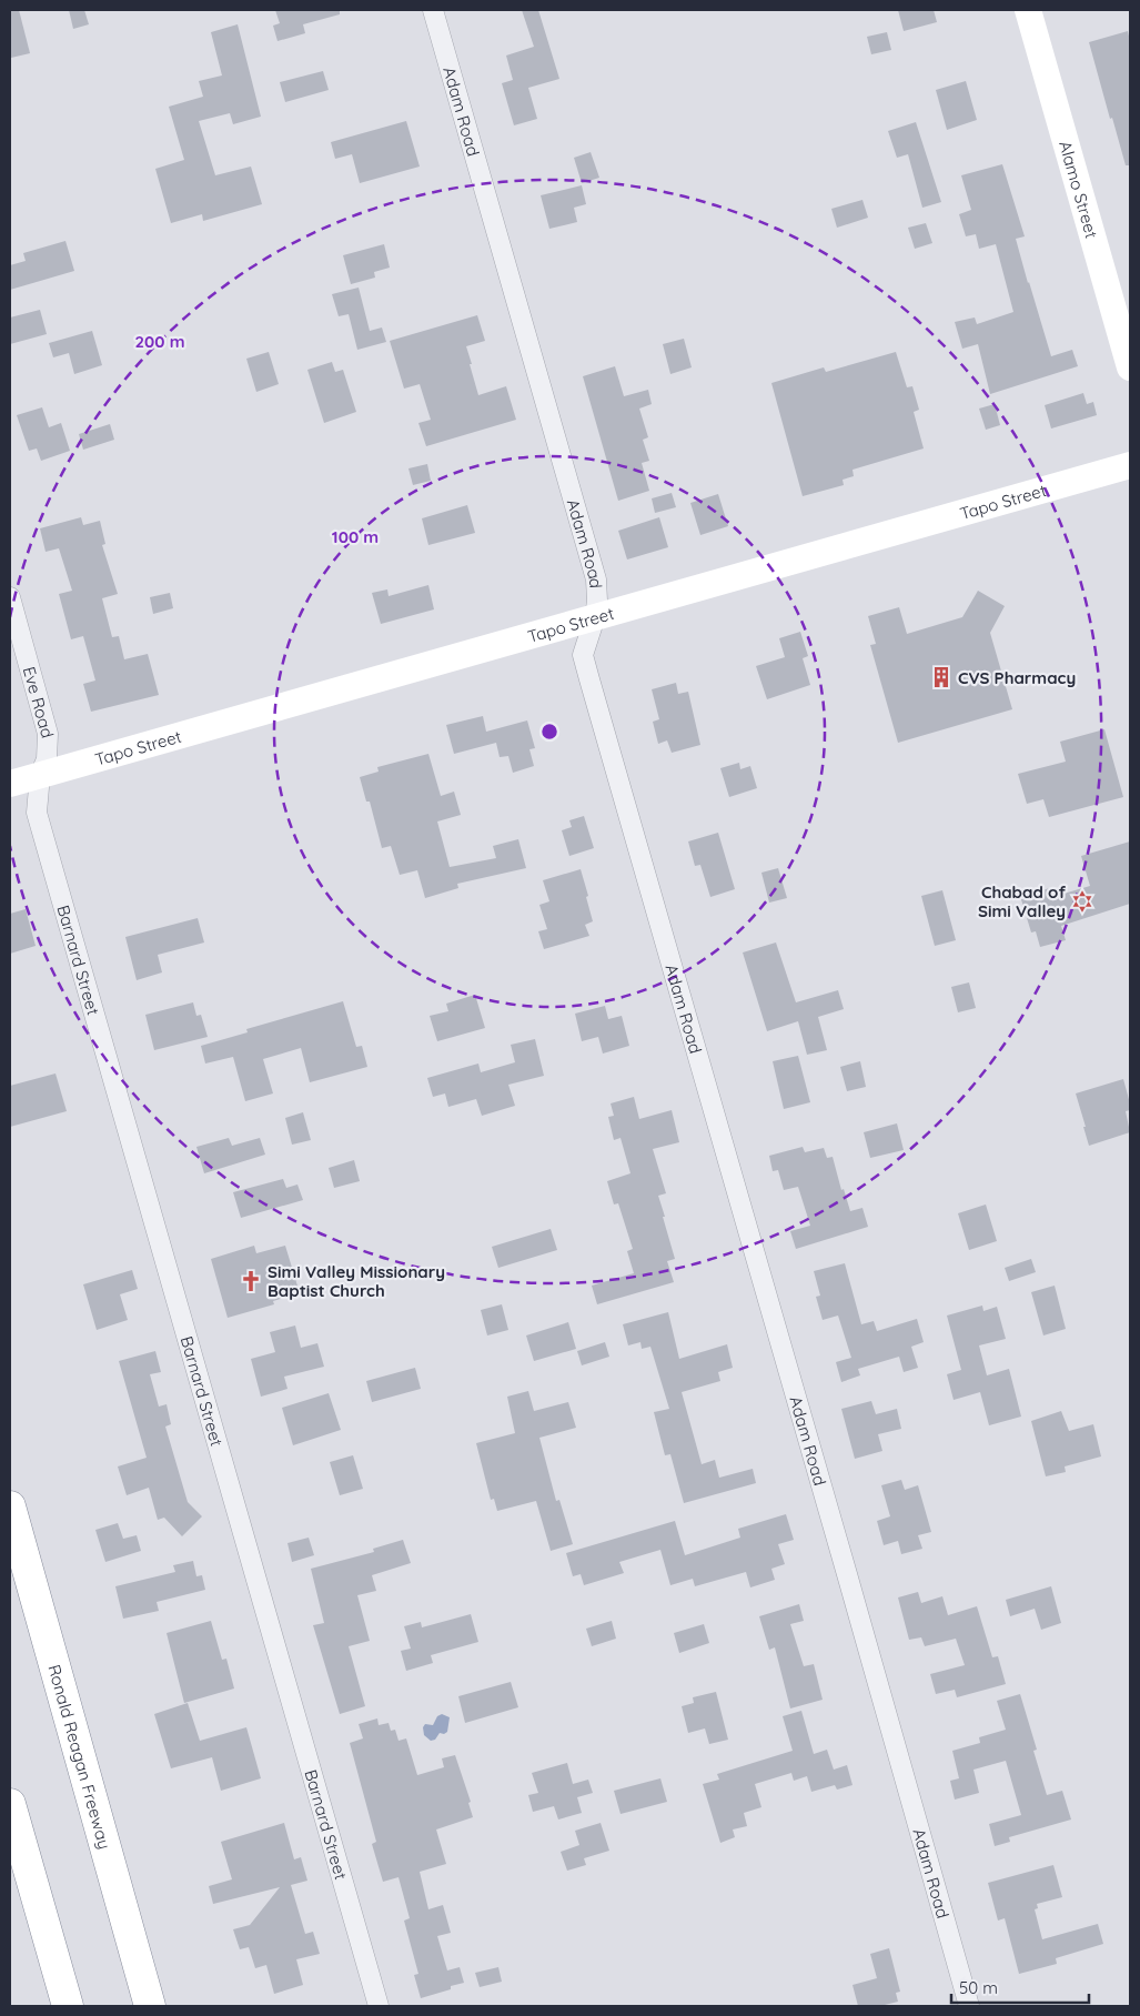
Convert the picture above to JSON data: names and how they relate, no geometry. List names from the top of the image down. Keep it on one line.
{"streets":{"highway":["Ronald Reagan Freeway"],"street":["Adam Road","Alamo Street","Tapo Street","Eve Road","Barnard Street"]},"crossings":[["Adam Road","Tapo Street"],["Tapo Street","Eve Road"],["Tapo Street","Barnard Street"],["Eve Road","Barnard Street"]],"places":{"building":["CVS Pharmacy"],"synagogue":["Chabad of Simi Valley"],"church":["Simi Valley Missionary Baptist Church"]},"scale_bar":"50 m","rings":["200 m","100 m"]}
